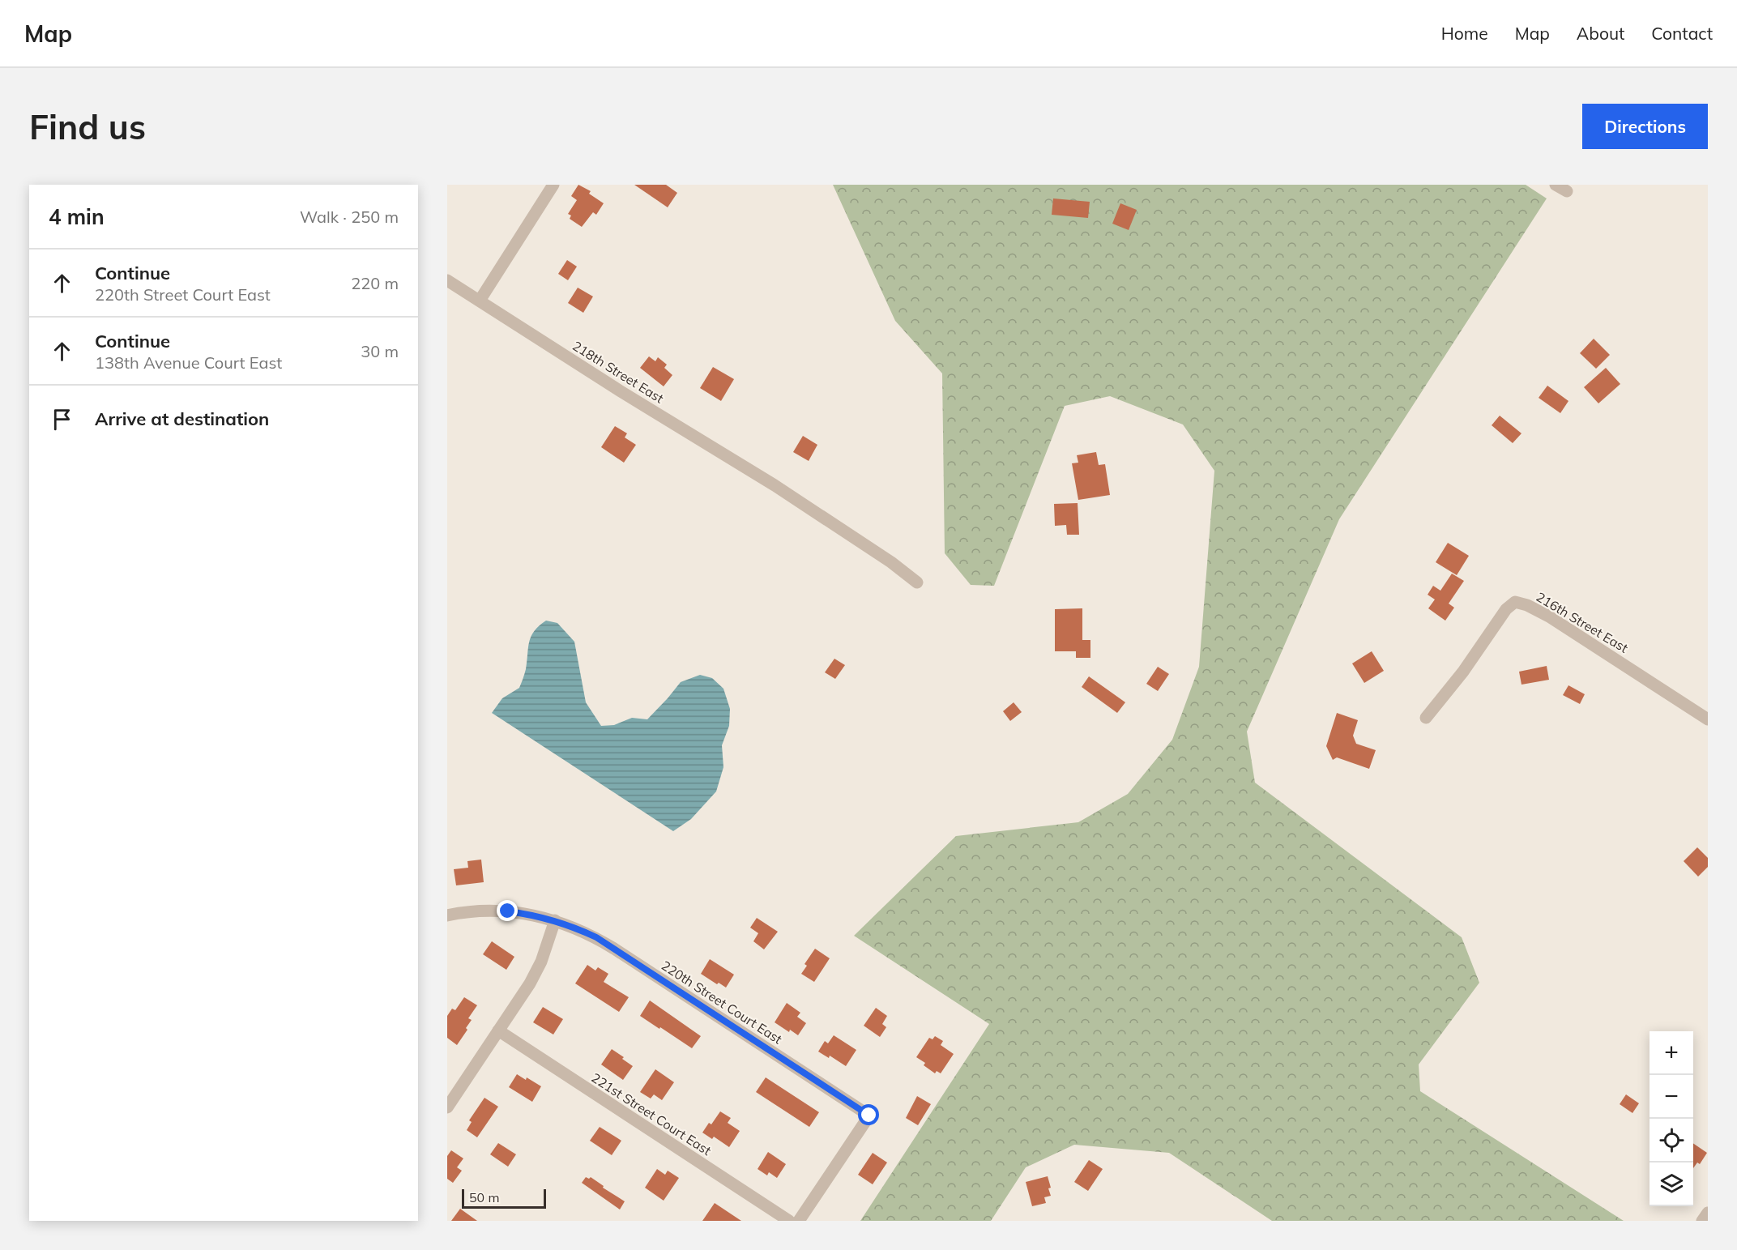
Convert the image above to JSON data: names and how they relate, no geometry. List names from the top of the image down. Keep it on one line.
{"streets":{"street":["218th Street East","216th Street East","220th Street Court East","221st Street Court East"]},"scale_bar":"50 m","page":{"header":"Map","nav":["Home","Map","About","Contact"],"buttons":"Directions","title":"Find us","heading":["4 min","Walk · 250 m"],"list":[["Continue","220th Street Court East","220 m"],["Continue","138th Avenue Court East","30 m"],"Arrive at destination"],"map_buttons":["+","−"],"scale":"50 m"}}
